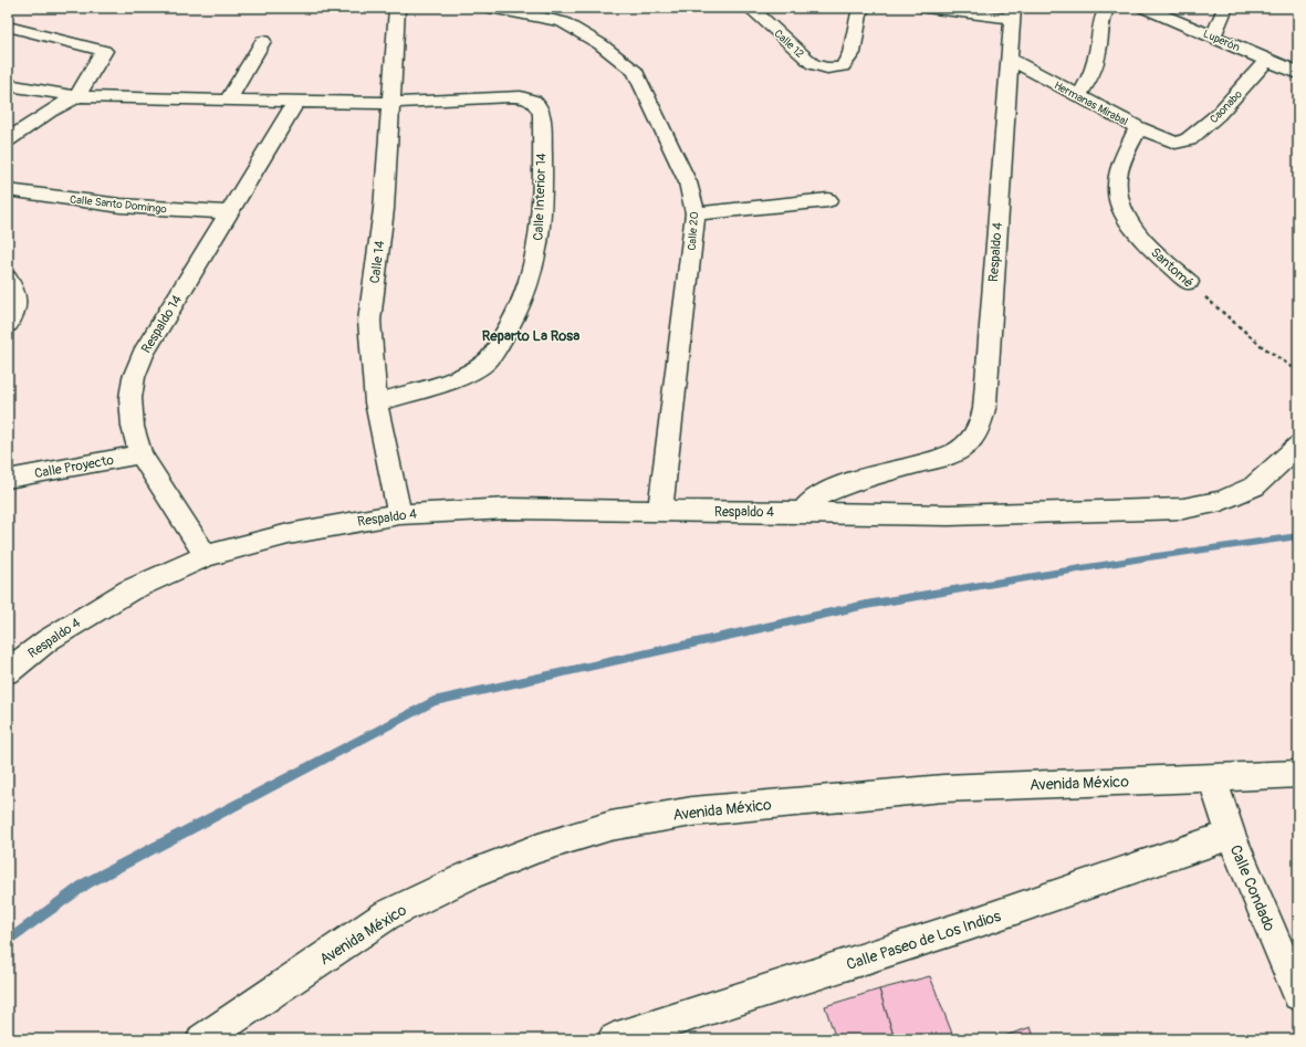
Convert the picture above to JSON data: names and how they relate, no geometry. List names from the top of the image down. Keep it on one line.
{"streets":{"street":["Luperón","Calle 12","Hermanas Mirabal","Caonabo","Calle Interior 14","Calle Santo Domingo","Calle 20","Respaldo 4","Calle 14","Santomé","Respaldo 14","Calle Proyecto","Avenida México","Calle Condado","Calle Paseo de Los Indios"]},"crossings":[["Luperón","Caonabo"],["Hermanas Mirabal","Caonabo"],["Hermanas Mirabal","Respaldo 4"],["Hermanas Mirabal","Santomé"],["Calle Interior 14","Calle 14"],["Calle Santo Domingo","Respaldo 14"],["Calle 20","Respaldo 4"],["Respaldo 4","Calle 14"],["Respaldo 4","Respaldo 14"],["Respaldo 14","Calle Proyecto"],["Avenida México","Calle Condado"],["Calle Condado","Calle Paseo de Los Indios"]],"districts":["Reparto La Rosa"]}
